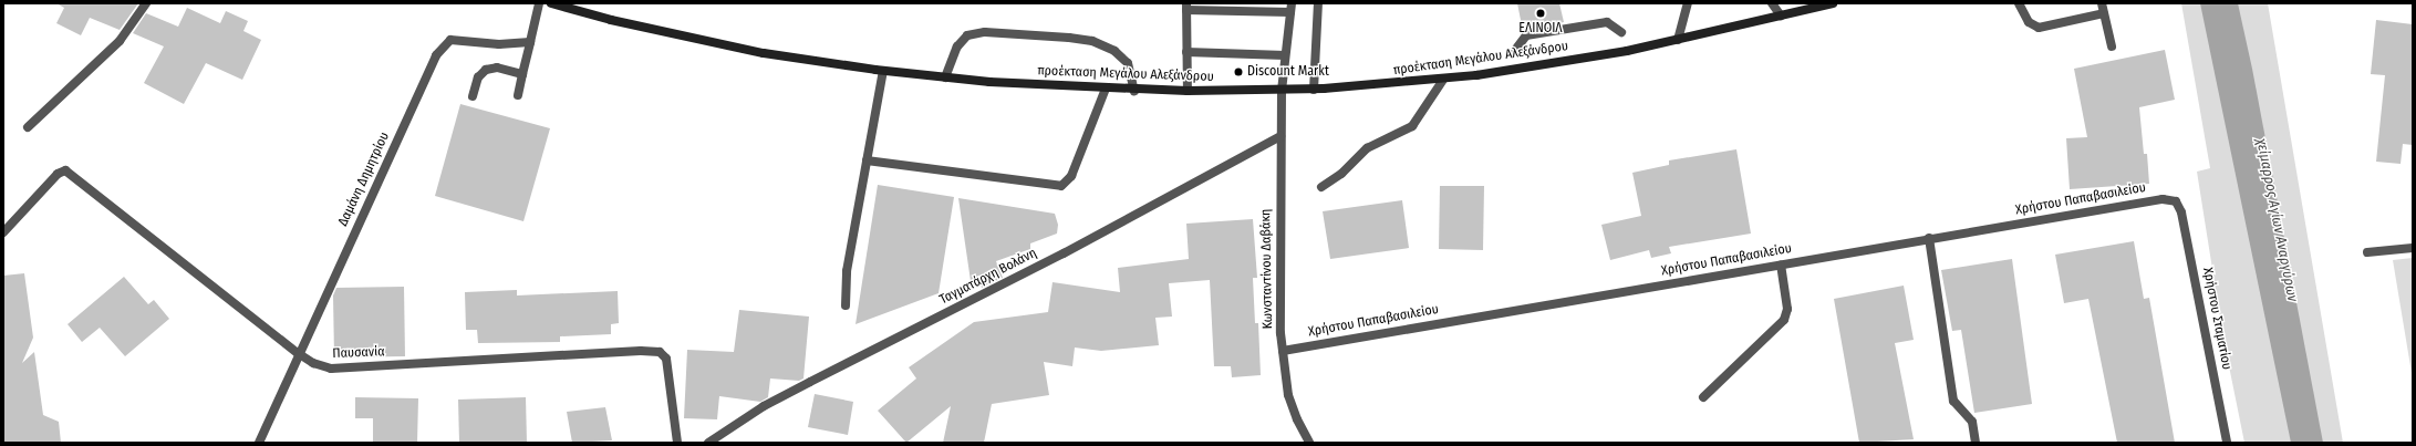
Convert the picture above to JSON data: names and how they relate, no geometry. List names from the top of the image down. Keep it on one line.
{"streets":{"main road":["προέκταση Μεγάλου Αλεξάνδρου"],"street":["Δαμάνη Δημητρίου","Χρήστου Παπαβασιλείου","Κωνσταντίνου Δαβάκη","Ταγματάρχη Βολάνη","Χρήστου Σταματίου","Παυσανία"]},"crossings":[["προέκταση Μεγάλου Αλεξάνδρου","Κωνσταντίνου Δαβάκη"],["Δαμάνη Δημητρίου","Παυσανία"],["Χρήστου Παπαβασιλείου","Κωνσταντίνου Δαβάκη"],["Χρήστου Παπαβασιλείου","Χρήστου Σταματίου"],["Κωνσταντίνου Δαβάκη","Ταγματάρχη Βολάνη"]],"water":["χείμαρρος Αγίων Αναργύρων"],"places":["ΕΛΙΝΟΙΛ","Discount Markt"]}
